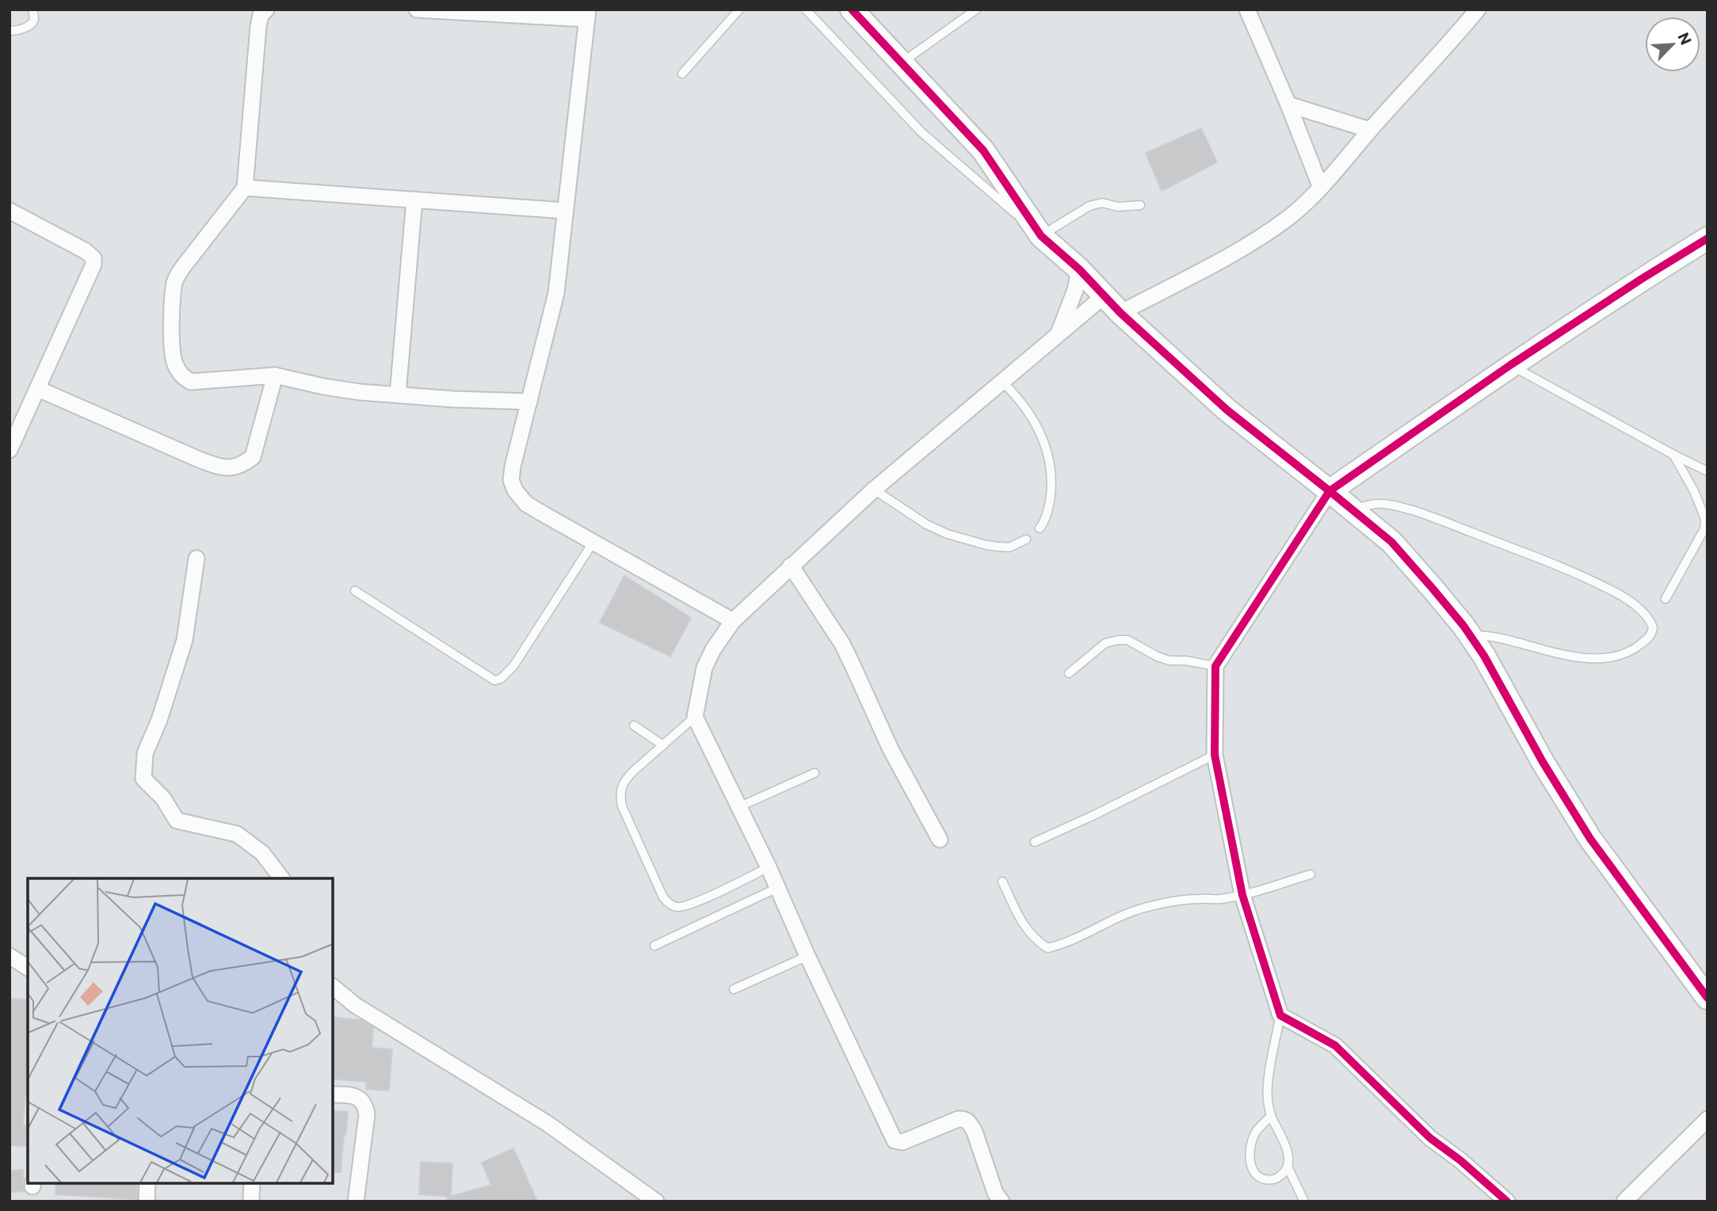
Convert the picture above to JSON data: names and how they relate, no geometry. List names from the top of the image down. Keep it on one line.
{"north":"top right"}
